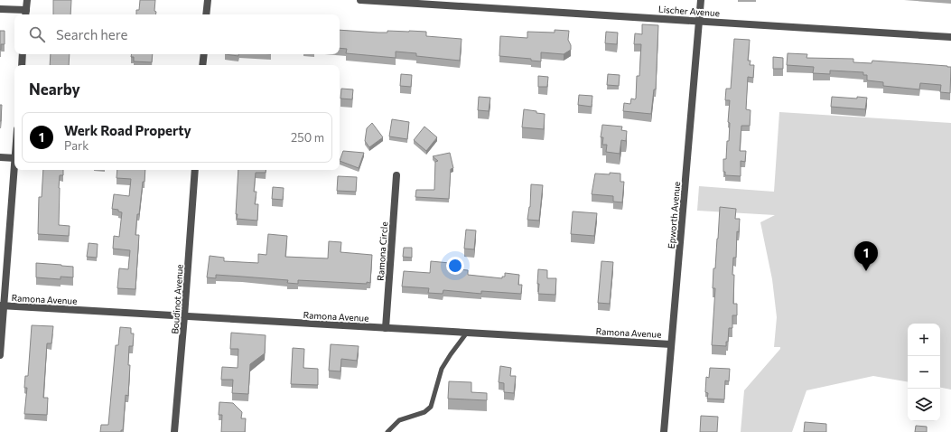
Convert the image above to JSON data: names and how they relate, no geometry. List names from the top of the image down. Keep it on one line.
{"streets":{"street":["Lischer Avenue","Epworth Avenue","Ramona Circle","Ramona Avenue","Boudinot Avenue"]},"crossings":[["Lischer Avenue","Epworth Avenue"],["Epworth Avenue","Ramona Avenue"],["Ramona Circle","Ramona Avenue"],["Ramona Avenue","Boudinot Avenue"]],"page":{"search":"Search here","heading":"Nearby","list":[{"mark":"1","name":"Werk Road Property","note":"Park","value":"250 m"}],"pins":"1","map_buttons":["+","−"]}}
